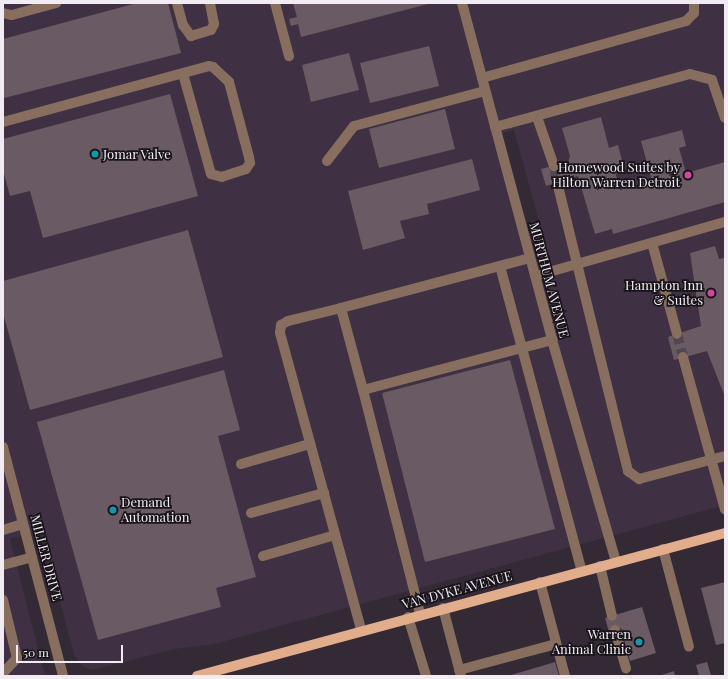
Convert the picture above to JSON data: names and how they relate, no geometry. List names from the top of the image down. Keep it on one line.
{"streets":{"main road":["VAN DYKE AVENUE"],"street":["MURTHUM AVENUE","MILLER DRIVE"]},"crossings":[["MURTHUM AVENUE","VAN DYKE AVENUE"]],"places":["Jomar Valve","Homewood Suites by Hilton Warren Detroit","Hampton Inn & Suites","Demand Automation","Warren Animal Clinic"],"scale_bar":"50 m"}
